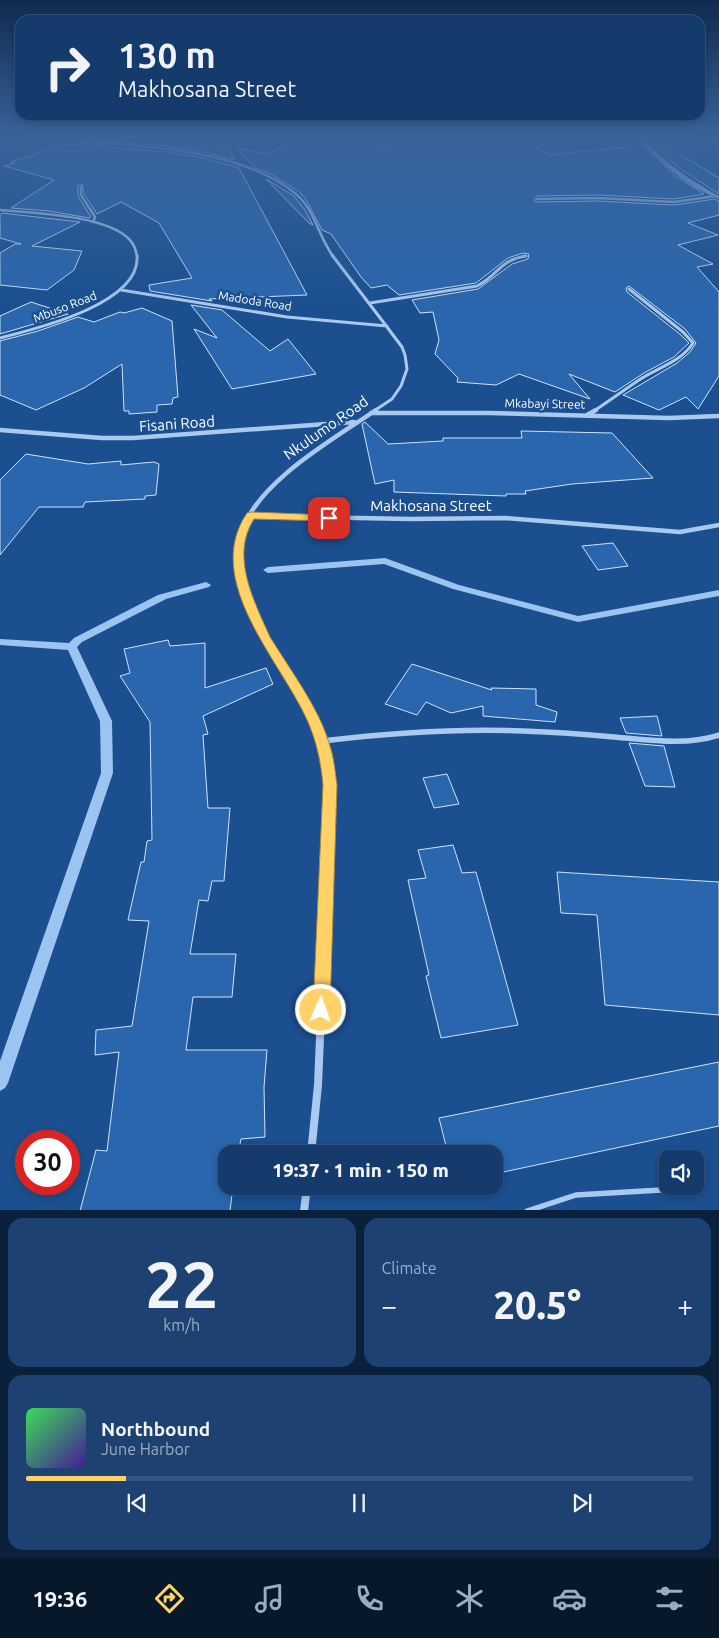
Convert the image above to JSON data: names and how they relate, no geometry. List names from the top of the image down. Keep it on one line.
{"streets":{"street":["Madoda Road","Mbuso Road","Mkabayi Street","Fisani Road","Nkulumo Road","Makhosana Street"]},"crossings":[["Madoda Road","Mbuso Road"],["Madoda Road","Nkulumo Road"],["Mkabayi Street","Nkulumo Road"],["Fisani Road","Nkulumo Road"],["Nkulumo Road","Makhosana Street"]],"page":{"turn":["130 m","Makhosana Street"],"limit":"30","trip":"19:37 · 1 min · 150 m","tile":[["22","km/h"],"Climate"],"heat":["−","20.5°","+"],"song":["Northbound","June Harbor"],"tabs":"19:36"}}
